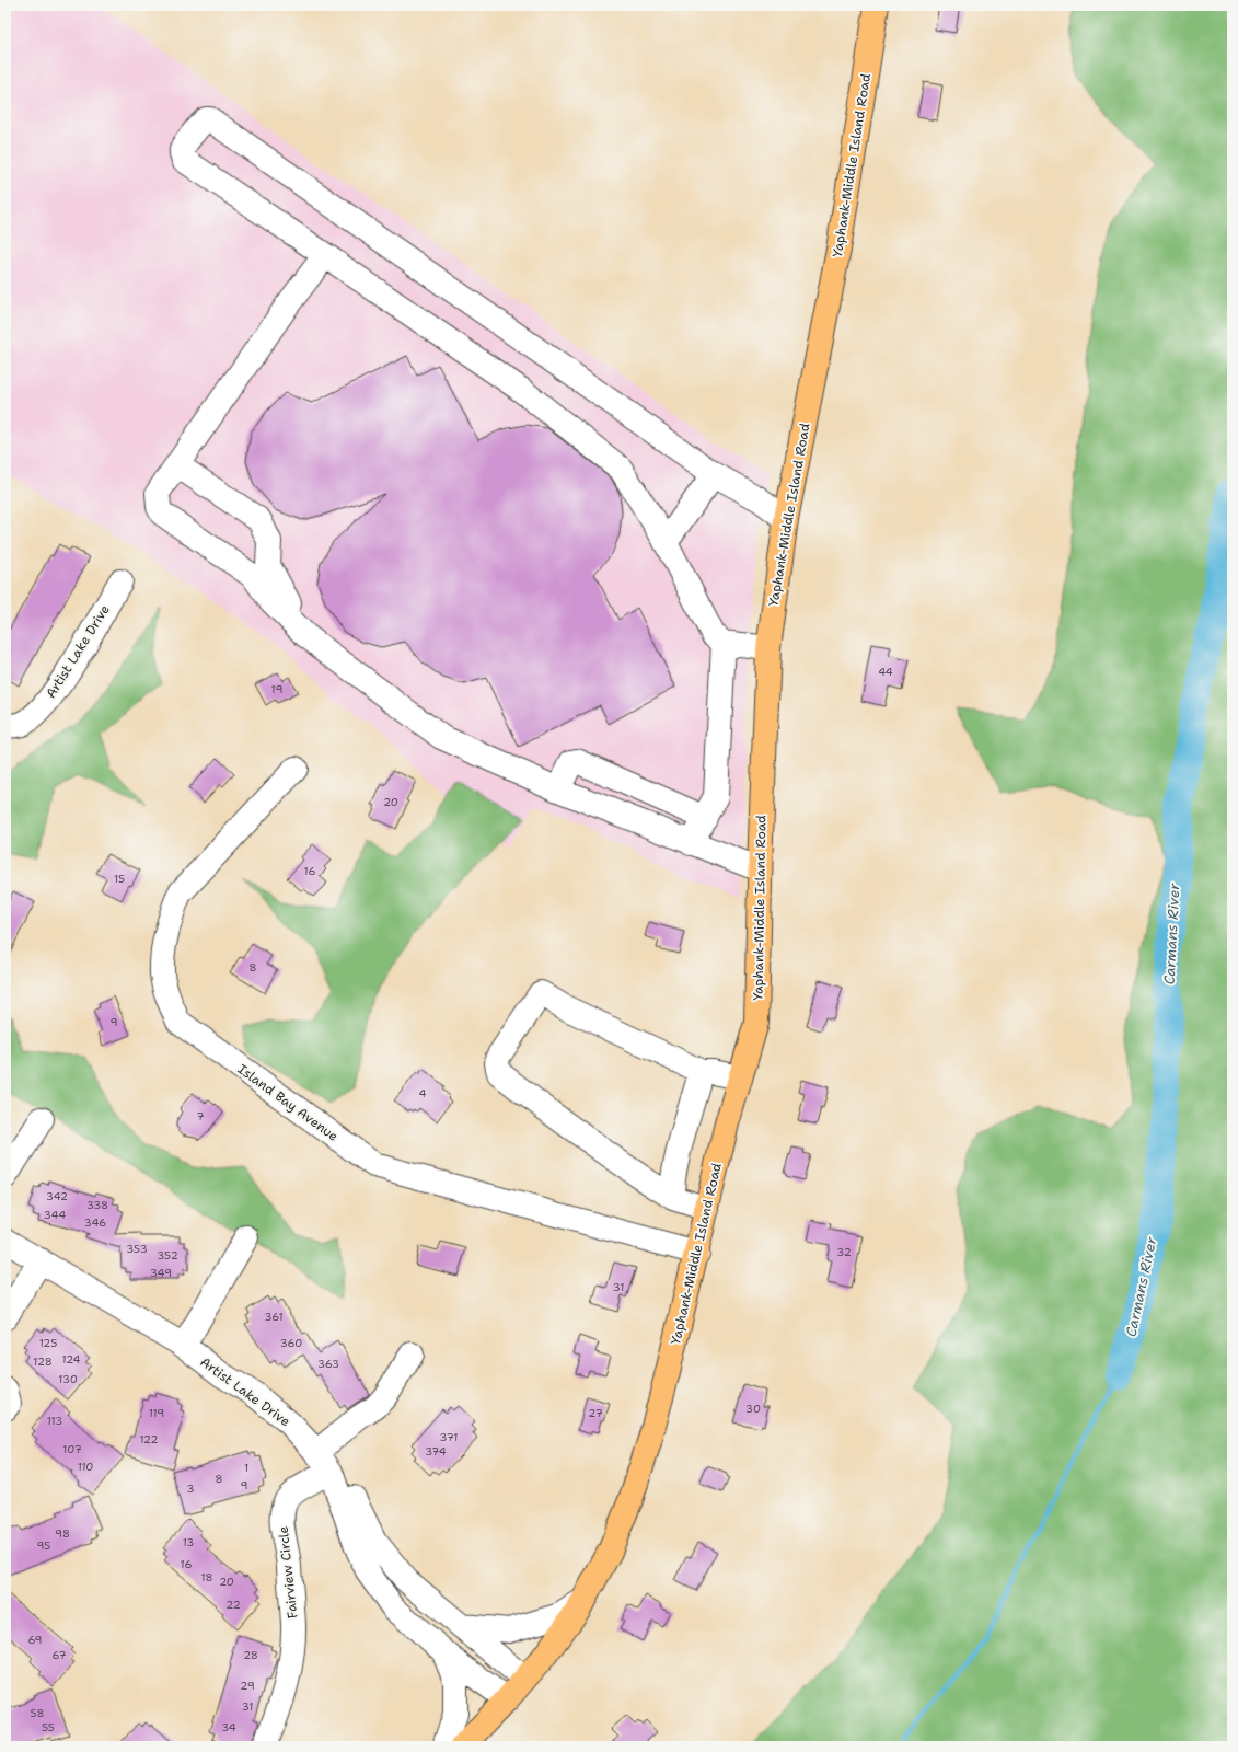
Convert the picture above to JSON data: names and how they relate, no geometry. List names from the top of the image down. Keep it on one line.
{"streets":{"main road":["Yaphank-Middle Island Road"],"street":["Artist Lake Drive","Island Bay Avenue","Fairview Circle"]},"crossings":[["Yaphank-Middle Island Road","Artist Lake Drive"],["Yaphank-Middle Island Road","Island Bay Avenue"],["Artist Lake Drive","Fairview Circle"]],"water":["Carmans River"],"house_numbers":["44","19","20","16","15","8","9","4","7","342","338","344","346","353","32","352","349","31","361","125","360","124","128","363","130","30","119","27","113","371","122","107","374","110","1","8","9","3","98","13","95","16","18","20","22","69","67","28","29","31","58","55","34"]}
